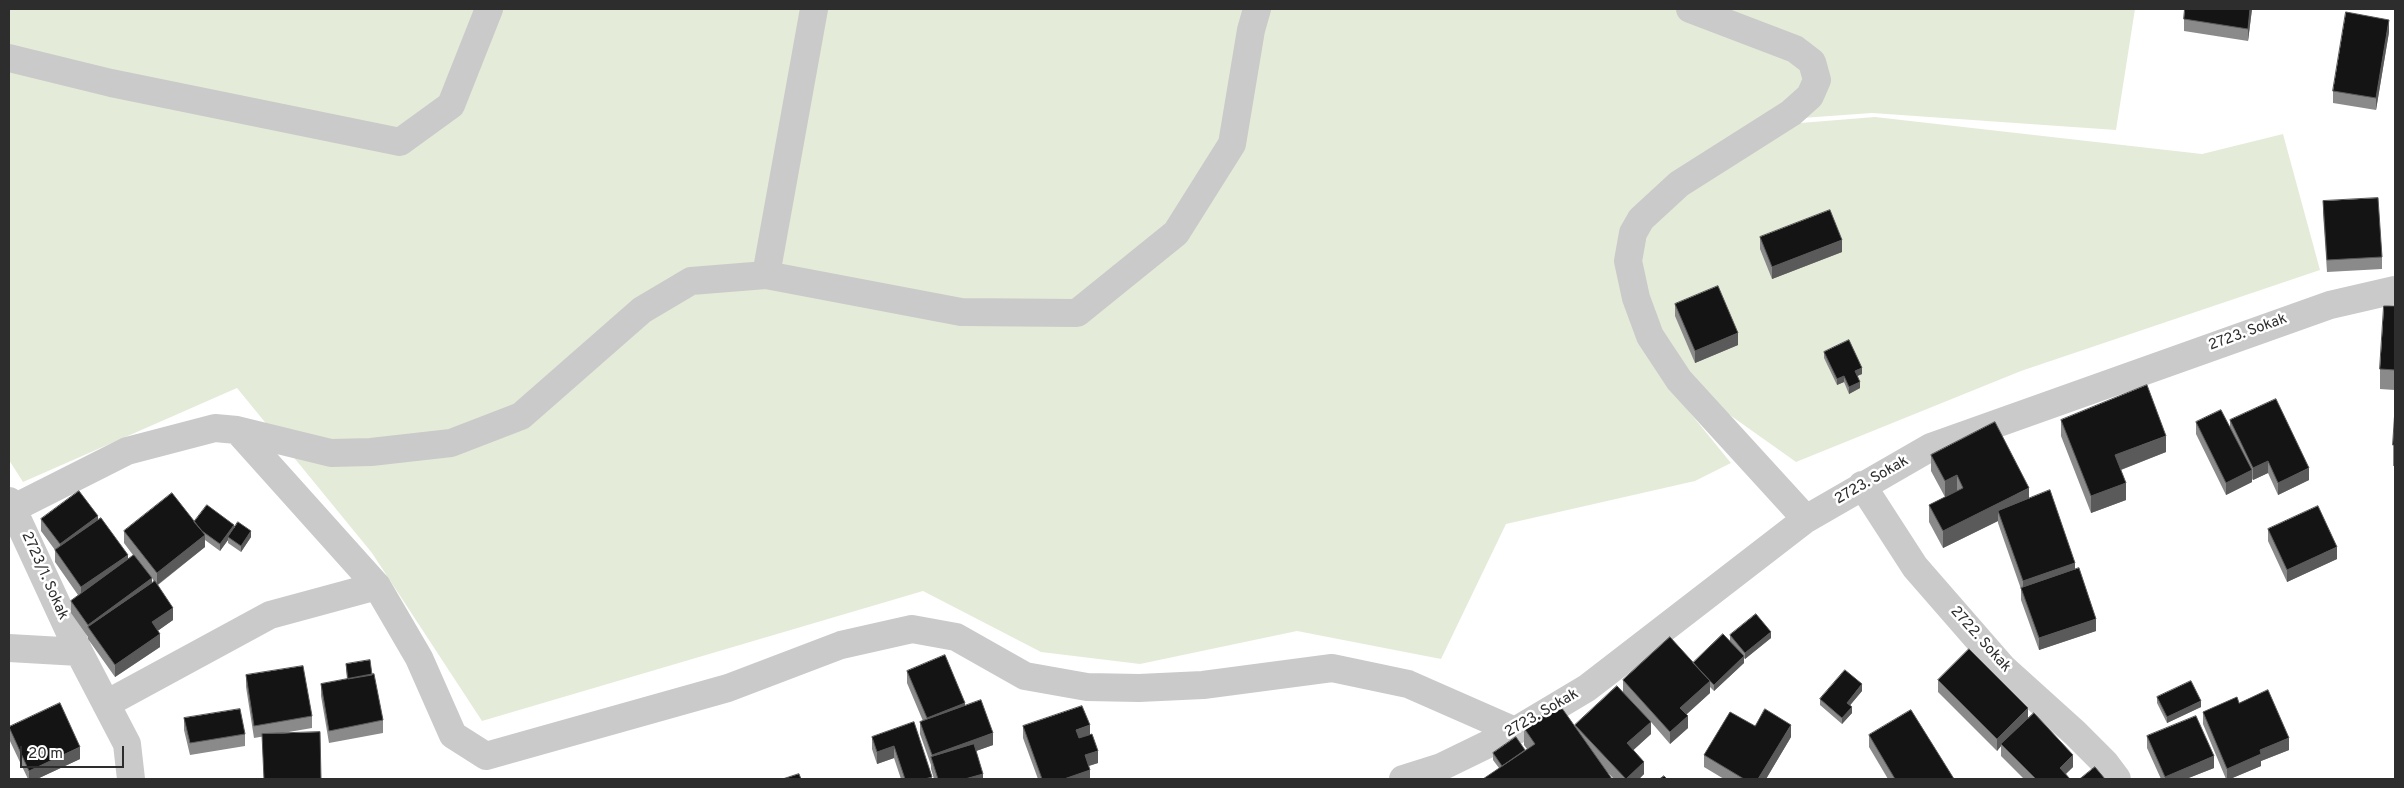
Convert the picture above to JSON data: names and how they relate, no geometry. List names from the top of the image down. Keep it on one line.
{"streets":{"street":["2723. Sokak","2723/1. Sokak","2722. Sokak"]},"crossings":[["2723. Sokak","2722. Sokak"]],"scale_bar":"20 m"}
